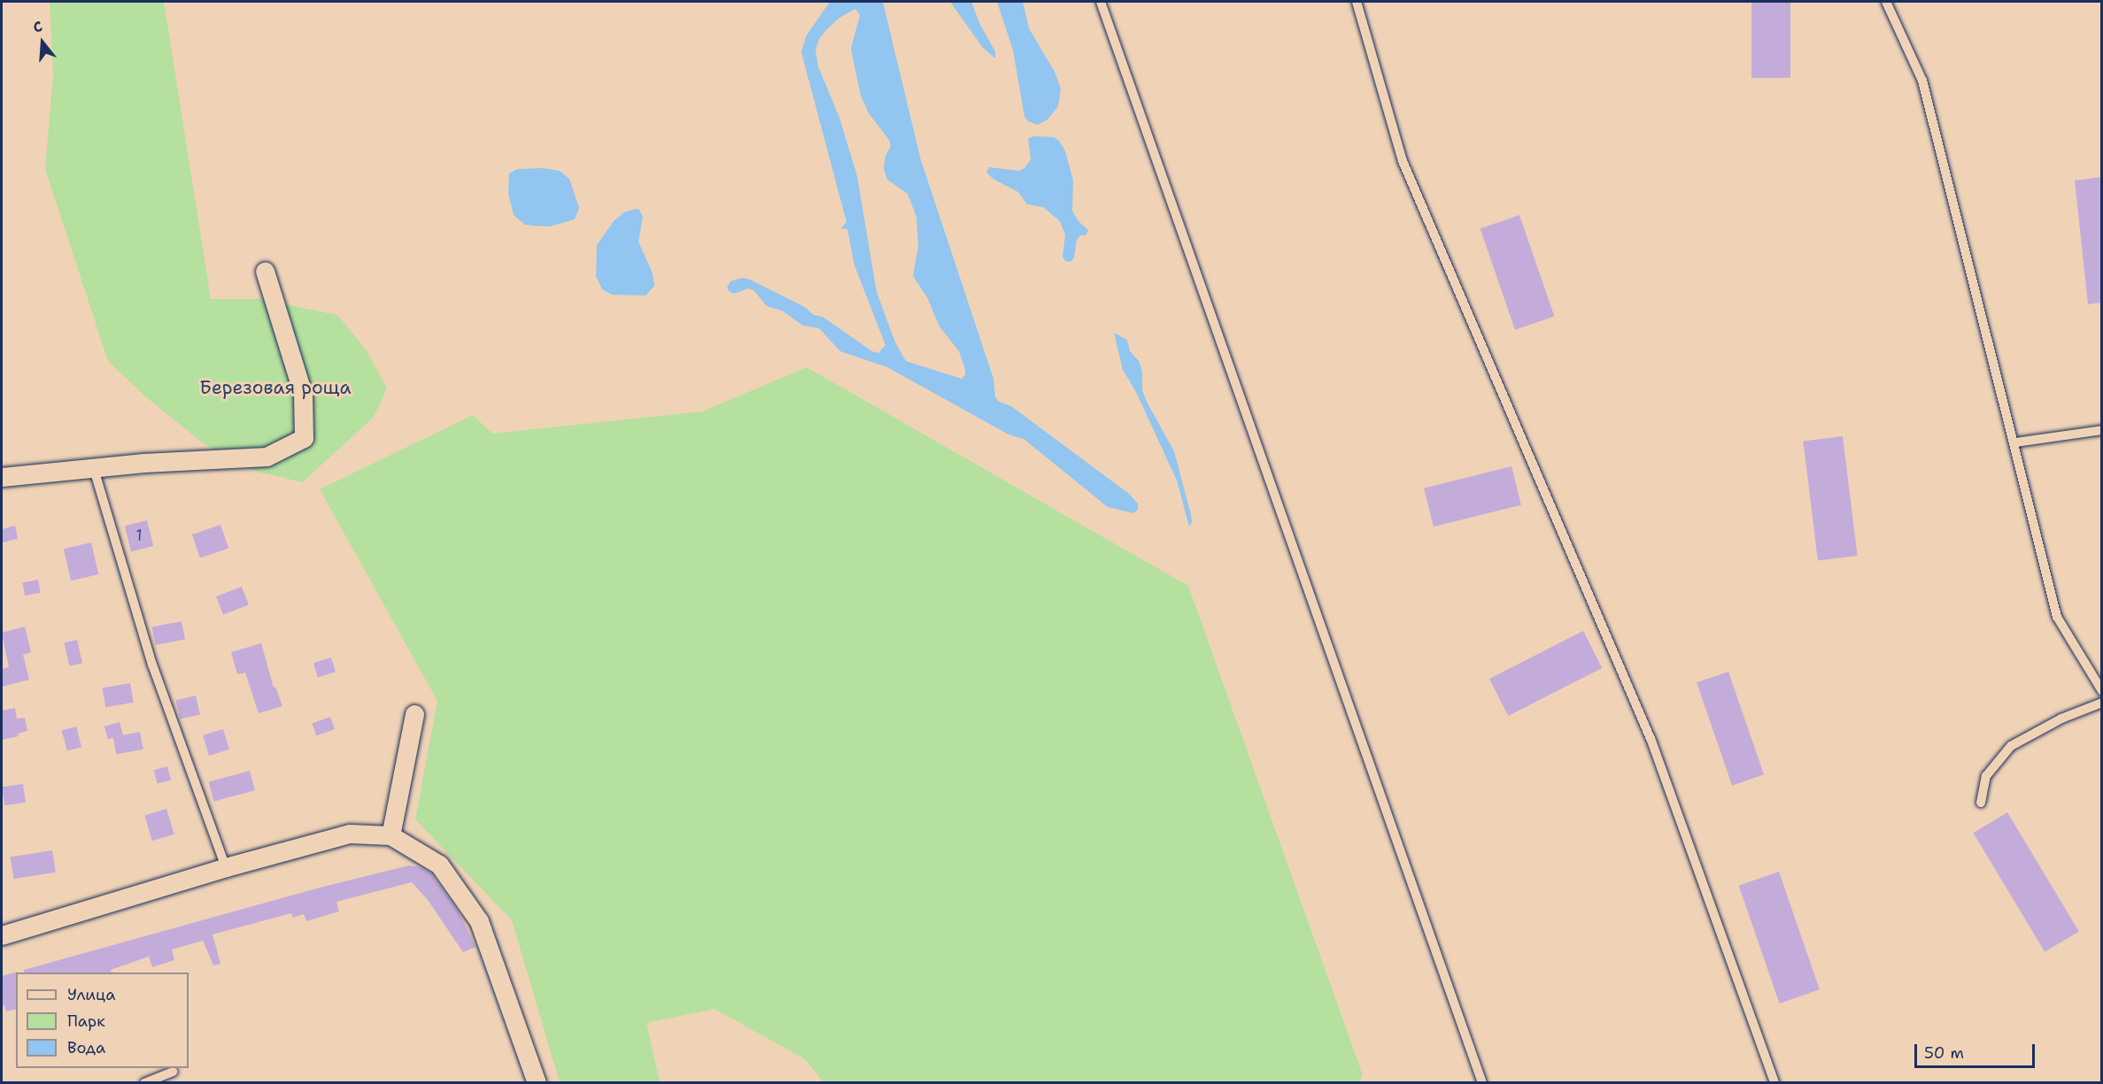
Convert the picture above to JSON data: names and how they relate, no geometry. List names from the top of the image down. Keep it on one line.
{"parks":["Березовая роща"],"house_numbers":["1"],"legend":["Улица","Парк","Вода"],"scale_bar":"50 m","north":"top"}
